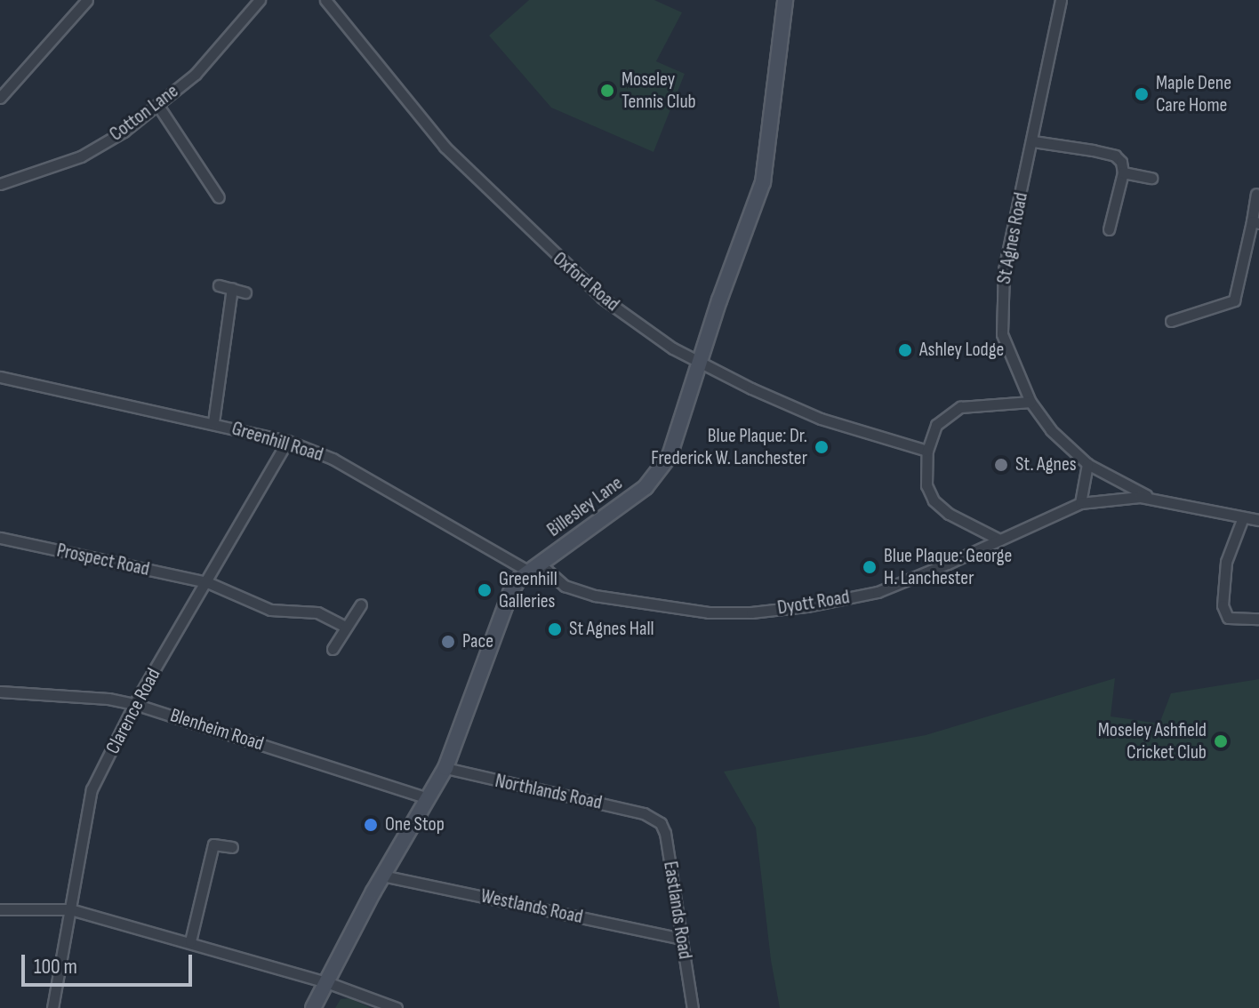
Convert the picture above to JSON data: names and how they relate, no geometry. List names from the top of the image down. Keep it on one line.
{"streets":{"street":["Cotton Lane","St Agnes Road","Oxford Road","Greenhill Road","Billesley Lane","Prospect Road","Dyott Road","Clarence Road","Blenheim Road","Northlands Road","Westlands Road","Eastlands Road"]},"crossings":[["St Agnes Road","Oxford Road"],["St Agnes Road","Dyott Road"],["Oxford Road","Billesley Lane"],["Oxford Road","Dyott Road"],["Greenhill Road","Billesley Lane"],["Greenhill Road","Dyott Road"],["Greenhill Road","Clarence Road"],["Billesley Lane","Dyott Road"],["Billesley Lane","Blenheim Road"],["Billesley Lane","Northlands Road"],["Billesley Lane","Westlands Road"],["Prospect Road","Clarence Road"],["Clarence Road","Blenheim Road"],["Northlands Road","Eastlands Road"],["Westlands Road","Eastlands Road"]],"places":["Moseley Tennis Club","Maple Dene Care Home","Ashley Lodge","Blue Plaque: Dr. Frederick W. Lanchester","St. Agnes","Blue Plaque: George H. Lanchester","Greenhill Galleries","St Agnes Hall","Pace","Moseley Ashfield Cricket Club","One Stop"],"scale_bar":"100 m"}
